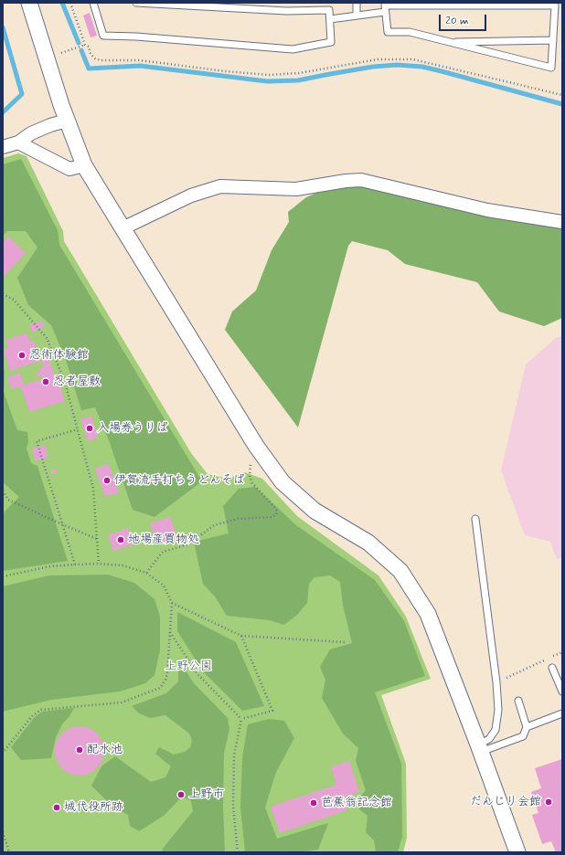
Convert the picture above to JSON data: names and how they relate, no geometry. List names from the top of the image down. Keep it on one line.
{"parks":["上野公園"],"places":["忍術体験館","忍者屋敷","入場券うりば","伊賀流手打ちうどんそば","地場産買物処","配水池","上野市","だんじり会館","芭蕉翁記念館","城代役所跡"],"scale_bar":"20 m"}
